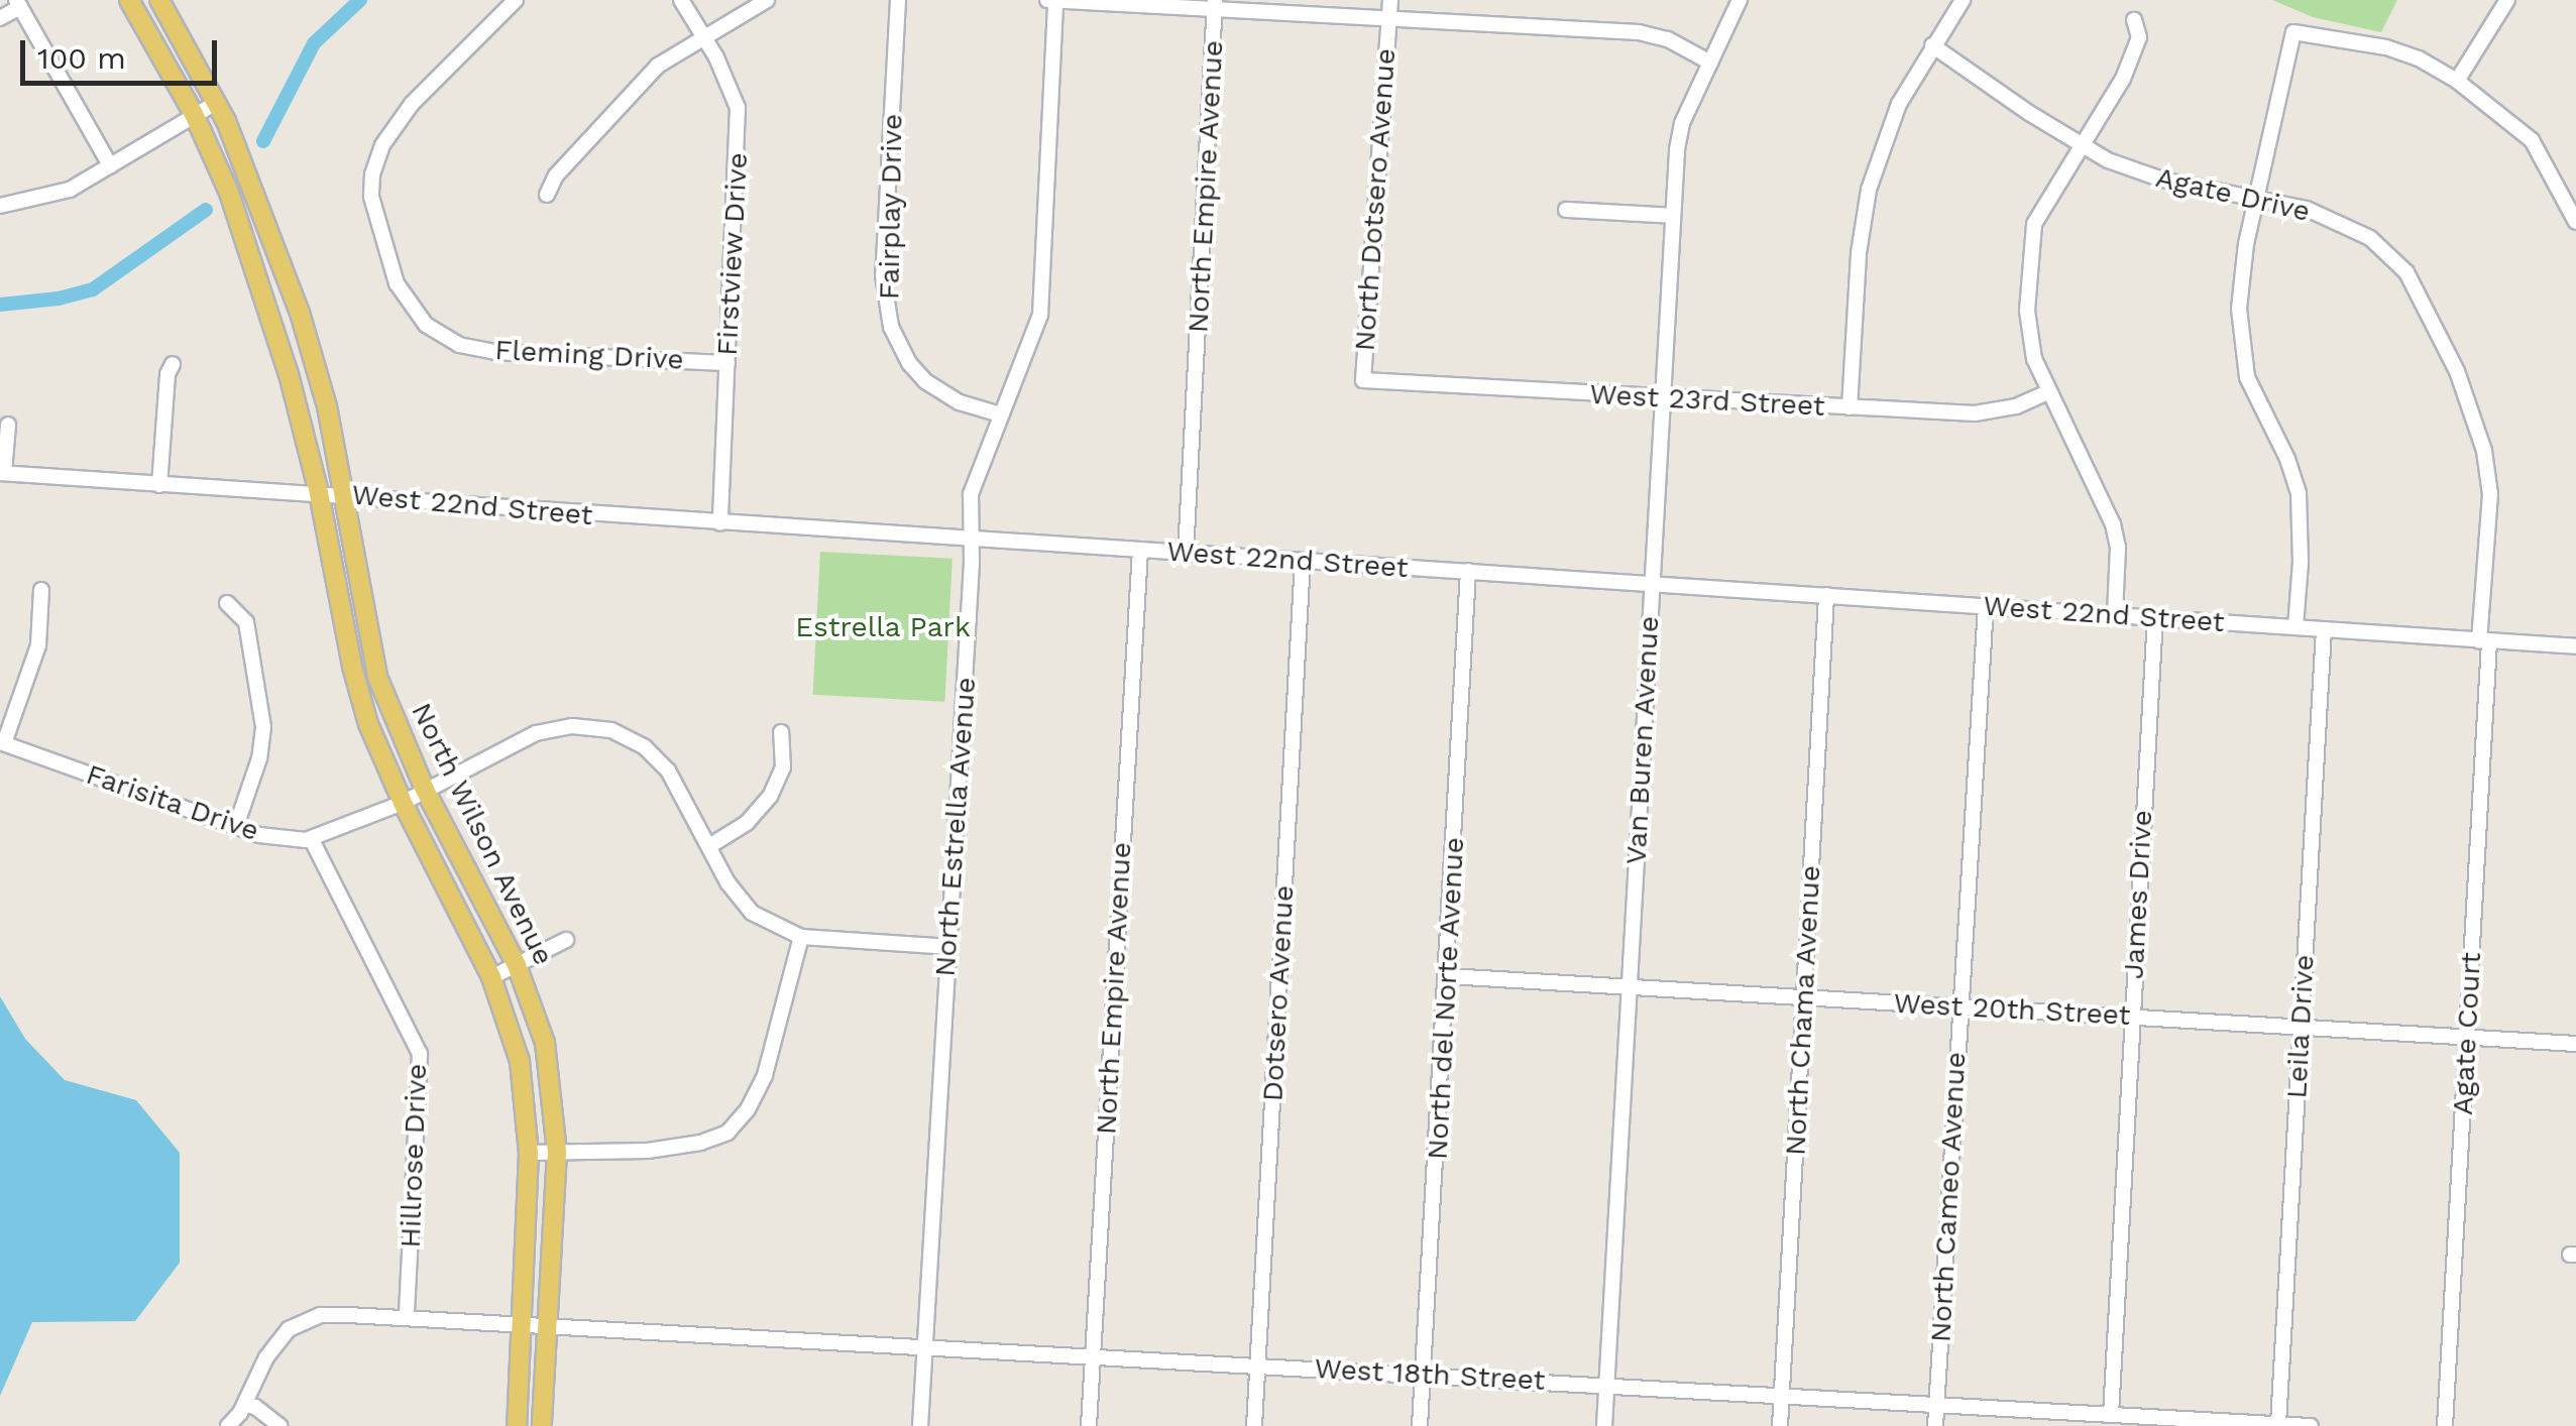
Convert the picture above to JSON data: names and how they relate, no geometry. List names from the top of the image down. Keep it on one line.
{"streets":{"main road":["North Wilson Avenue"],"street":["North Empire Avenue","Agate Drive","North Dotsero Avenue","Fairplay Drive","Firstview Drive","Fleming Drive","West 23rd Street","West 22nd Street","Van Buren Avenue","Farisita Drive","North Estrella Avenue","James Drive","Dotsero Avenue","North del Norte Avenue","West 20th Street","North Chama Avenue","Leila Drive","Agate Court","Hillrose Drive","North Cameo Avenue","West 18th Street"]},"crossings":[["North Empire Avenue","West 22nd Street"],["North Empire Avenue","West 18th Street"],["Agate Drive","West 22nd Street"],["Agate Drive","Agate Court"],["North Dotsero Avenue","West 23rd Street"],["Fairplay Drive","North Estrella Avenue"],["Firstview Drive","Fleming Drive"],["Firstview Drive","West 22nd Street"],["West 23rd Street","Van Buren Avenue"],["West 22nd Street","Van Buren Avenue"],["West 22nd Street","North Estrella Avenue"],["West 22nd Street","North Wilson Avenue"],["West 22nd Street","James Drive"],["West 22nd Street","Dotsero Avenue"],["West 22nd Street","North del Norte Avenue"],["West 22nd Street","North Chama Avenue"],["West 22nd Street","Leila Drive"],["West 22nd Street","Agate Court"],["West 22nd Street","North Cameo Avenue"],["Van Buren Avenue","West 20th Street"],["Van Buren Avenue","West 18th Street"],["Farisita Drive","North Wilson Avenue"],["Farisita Drive","Hillrose Drive"],["North Estrella Avenue","West 18th Street"],["North Wilson Avenue","West 18th Street"],["James Drive","West 20th Street"],["James Drive","West 18th Street"],["Dotsero Avenue","West 18th Street"],["North del Norte Avenue","West 20th Street"],["North del Norte Avenue","West 18th Street"],["West 20th Street","North Chama Avenue"],["West 20th Street","Leila Drive"],["West 20th Street","Agate Court"],["West 20th Street","North Cameo Avenue"],["North Chama Avenue","West 18th Street"],["Leila Drive","West 18th Street"],["North Cameo Avenue","West 18th Street"]],"parks":["Estrella Park"],"scale_bar":"100 m"}
